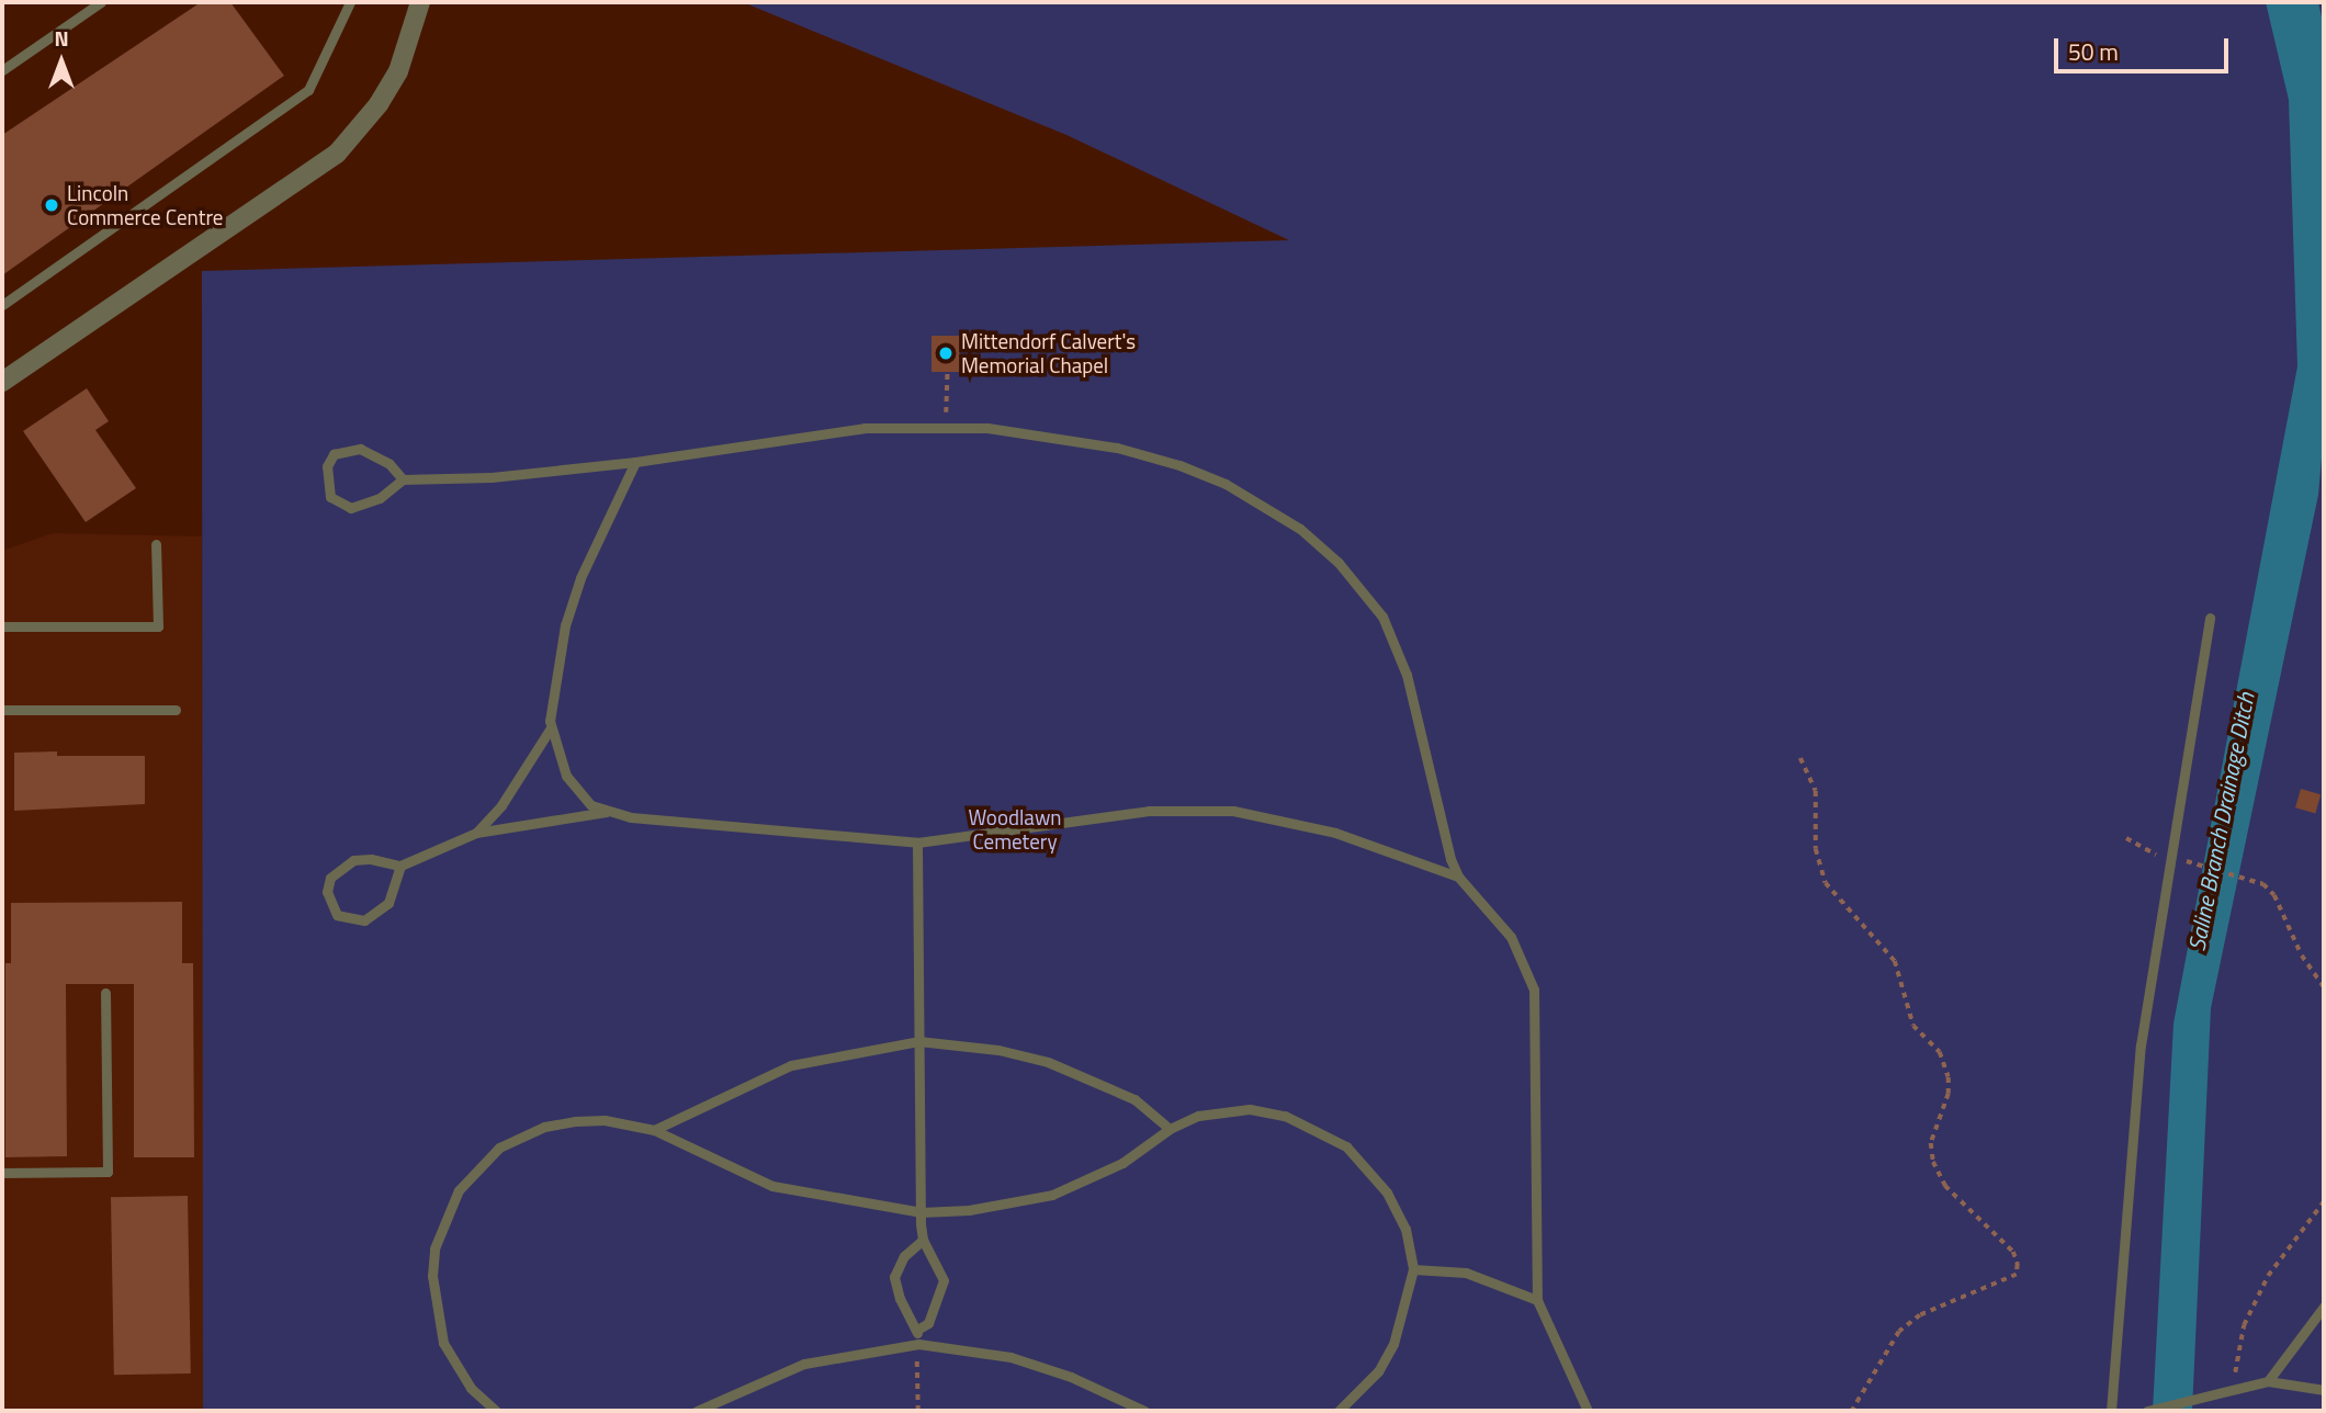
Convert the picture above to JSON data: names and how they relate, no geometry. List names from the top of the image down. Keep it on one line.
{"water":["Saline Branch Drainage Ditch"],"parks":["Woodlawn Cemetery"],"places":["Lincoln Commerce Centre","Mittendorf Calvert's Memorial Chapel"],"scale_bar":"50 m","north":"top"}
